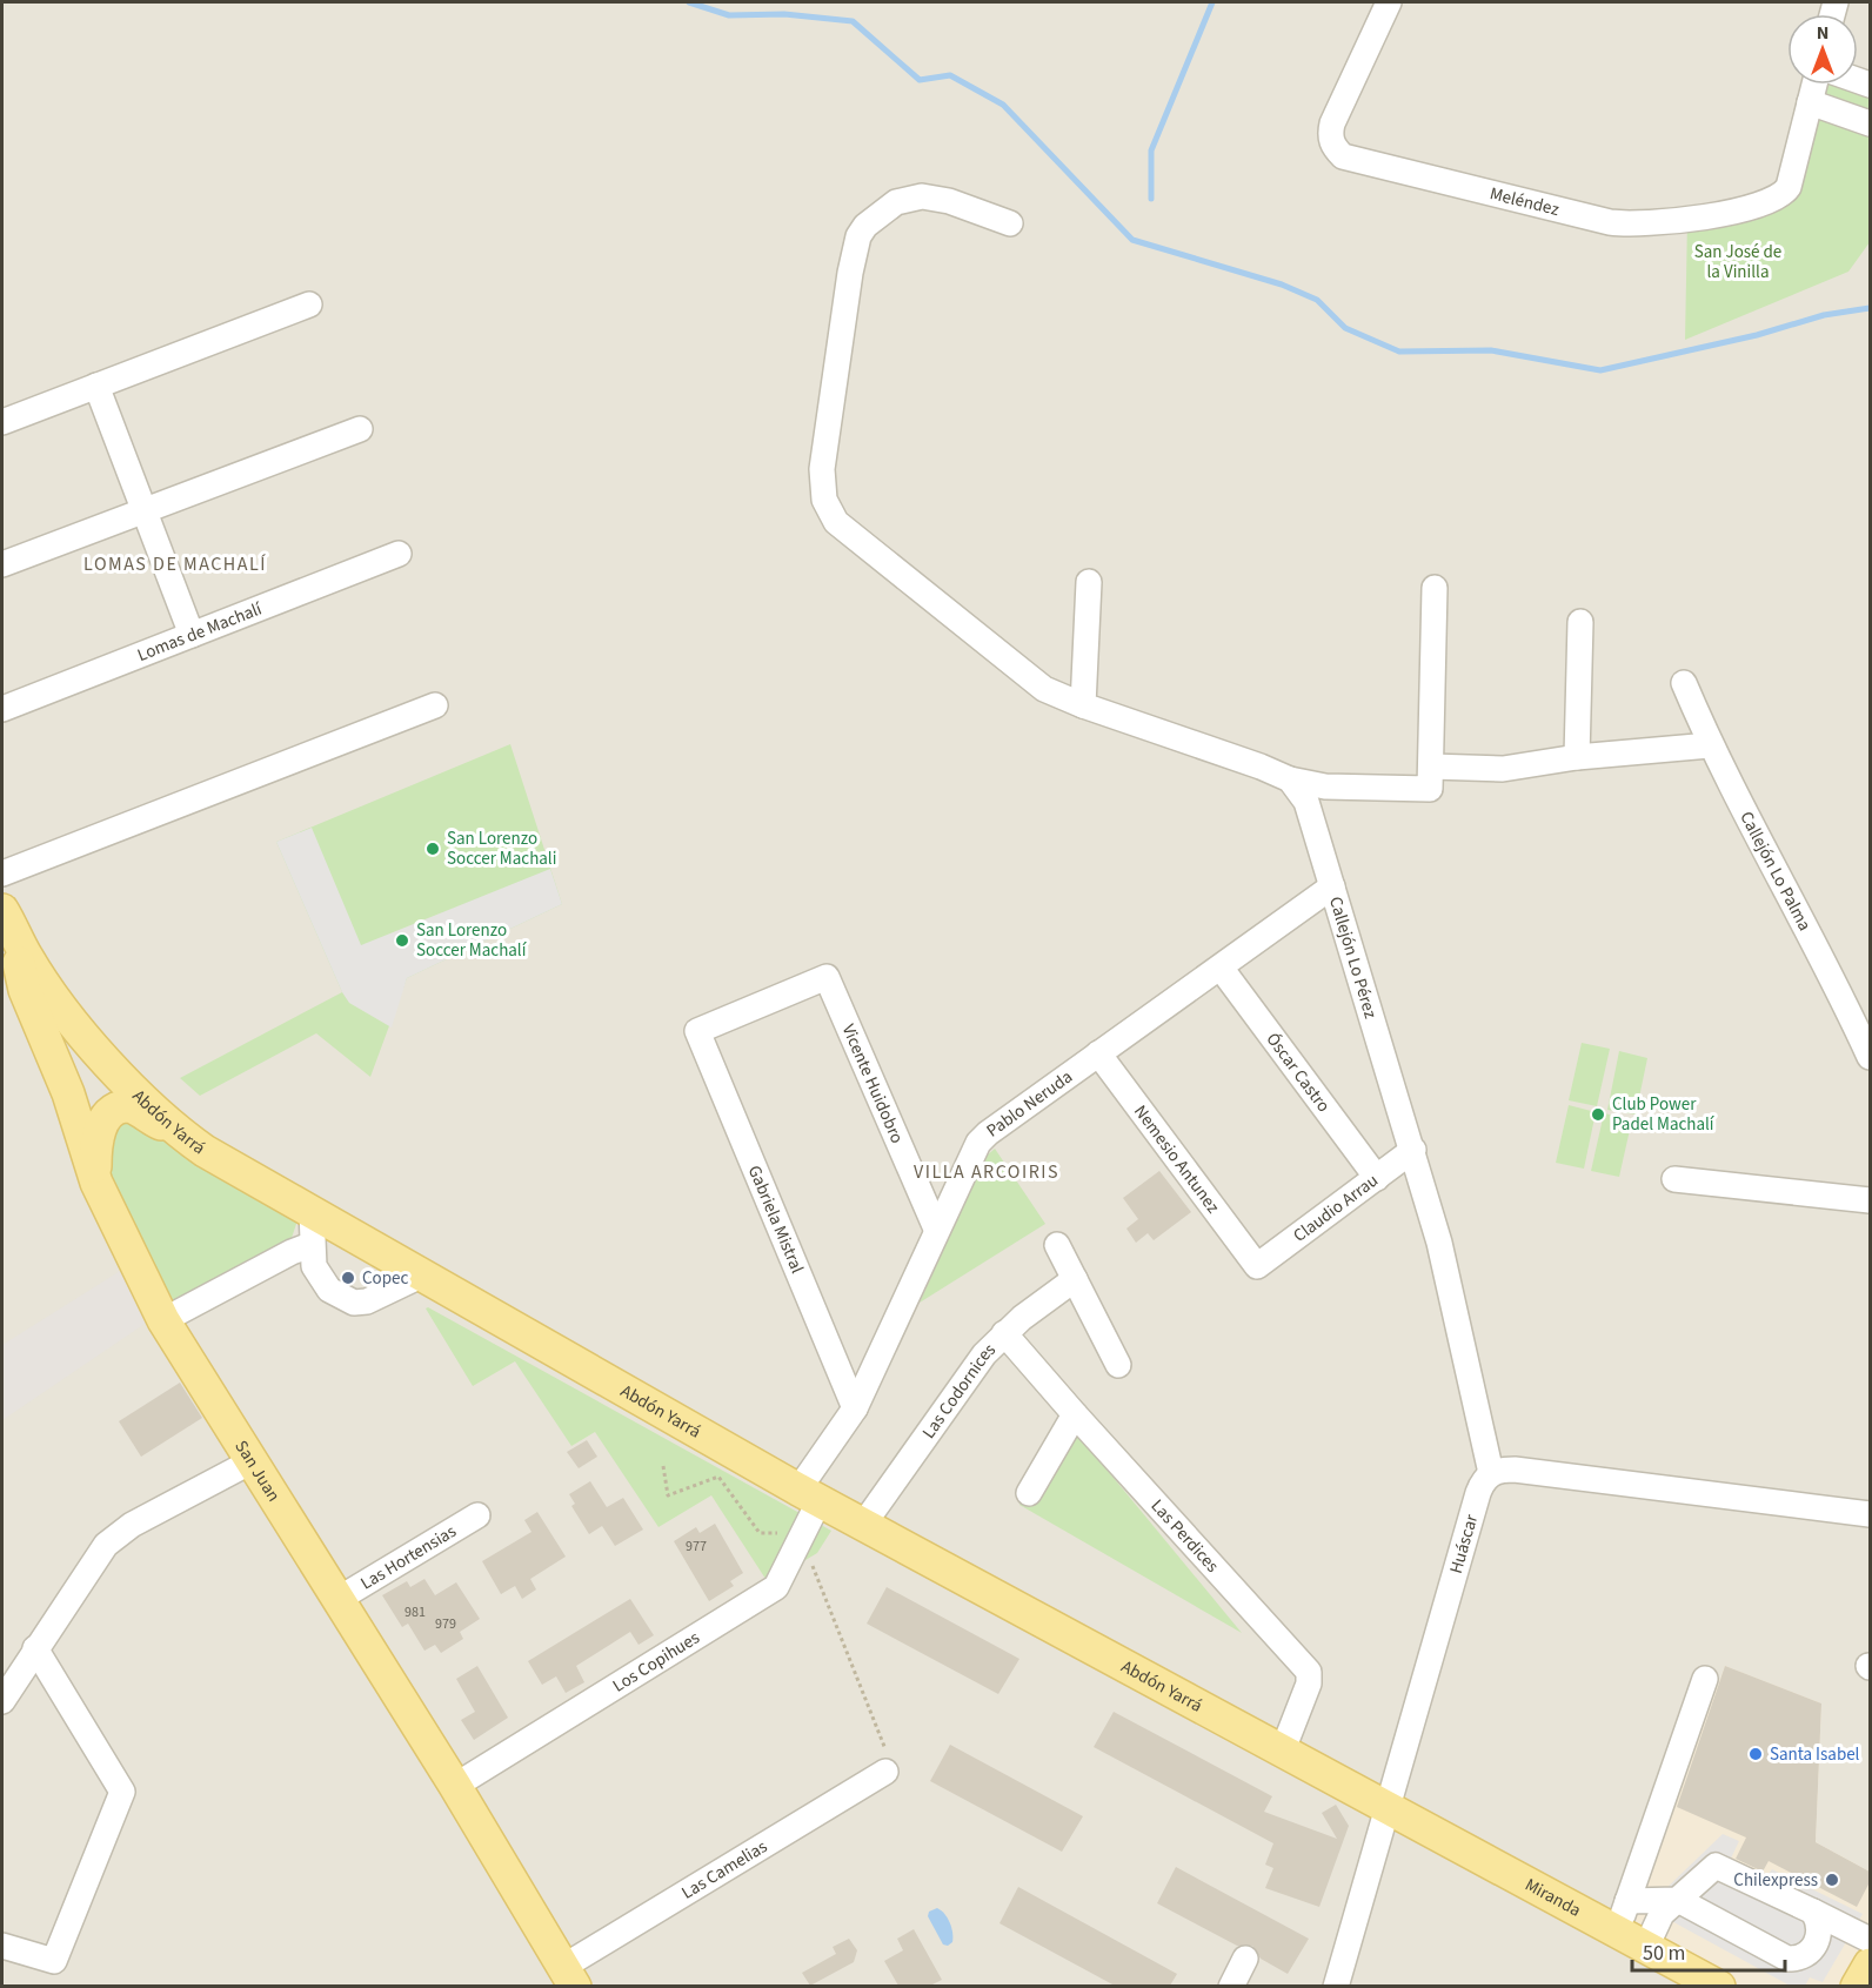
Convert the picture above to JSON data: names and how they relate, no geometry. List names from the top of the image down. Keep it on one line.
{"streets":{"main road":["Abdón Yarrá","San Juan","Miranda"],"street":["Meléndez","Lomas de Machalí","Callejón Lo Palma","Callejón Lo Pérez","Óscar Castro","Vicente Huidobro","Pablo Neruda","Nemesio Antunez","Claudio Arrau","Gabriela Mistral","Las Codornices","Las Perdices","Huáscar","Las Hortensias","Los Copihues","Las Camelias"]},"crossings":[["Callejón Lo Pérez","Pablo Neruda"],["Callejón Lo Pérez","Claudio Arrau"],["Callejón Lo Pérez","Huáscar"],["Óscar Castro","Pablo Neruda"],["Óscar Castro","Claudio Arrau"],["Vicente Huidobro","Pablo Neruda"],["Vicente Huidobro","Gabriela Mistral"],["Pablo Neruda","Abdón Yarrá"],["Pablo Neruda","Nemesio Antunez"],["Pablo Neruda","Gabriela Mistral"],["Pablo Neruda","Los Copihues"],["Abdón Yarrá","Las Codornices"],["Abdón Yarrá","San Juan"],["Abdón Yarrá","Las Perdices"],["Abdón Yarrá","Huáscar"],["Abdón Yarrá","Los Copihues"],["Abdón Yarrá","Miranda"],["Nemesio Antunez","Claudio Arrau"],["Las Codornices","Las Perdices"],["San Juan","Las Hortensias"],["San Juan","Los Copihues"],["San Juan","Las Camelias"],["Huáscar","Miranda"]],"districts":["LOMAS DE MACHALÍ","VILLA ARCOIRIS"],"parks":["San José de la Vinilla"],"places":["San Lorenzo Soccer Machali","San Lorenzo Soccer Machalí","Club Power Padel Machalí","Copec","Santa Isabel","Chilexpress"],"house_numbers":["977","981","979"],"scale_bar":"50 m","north":"top"}
